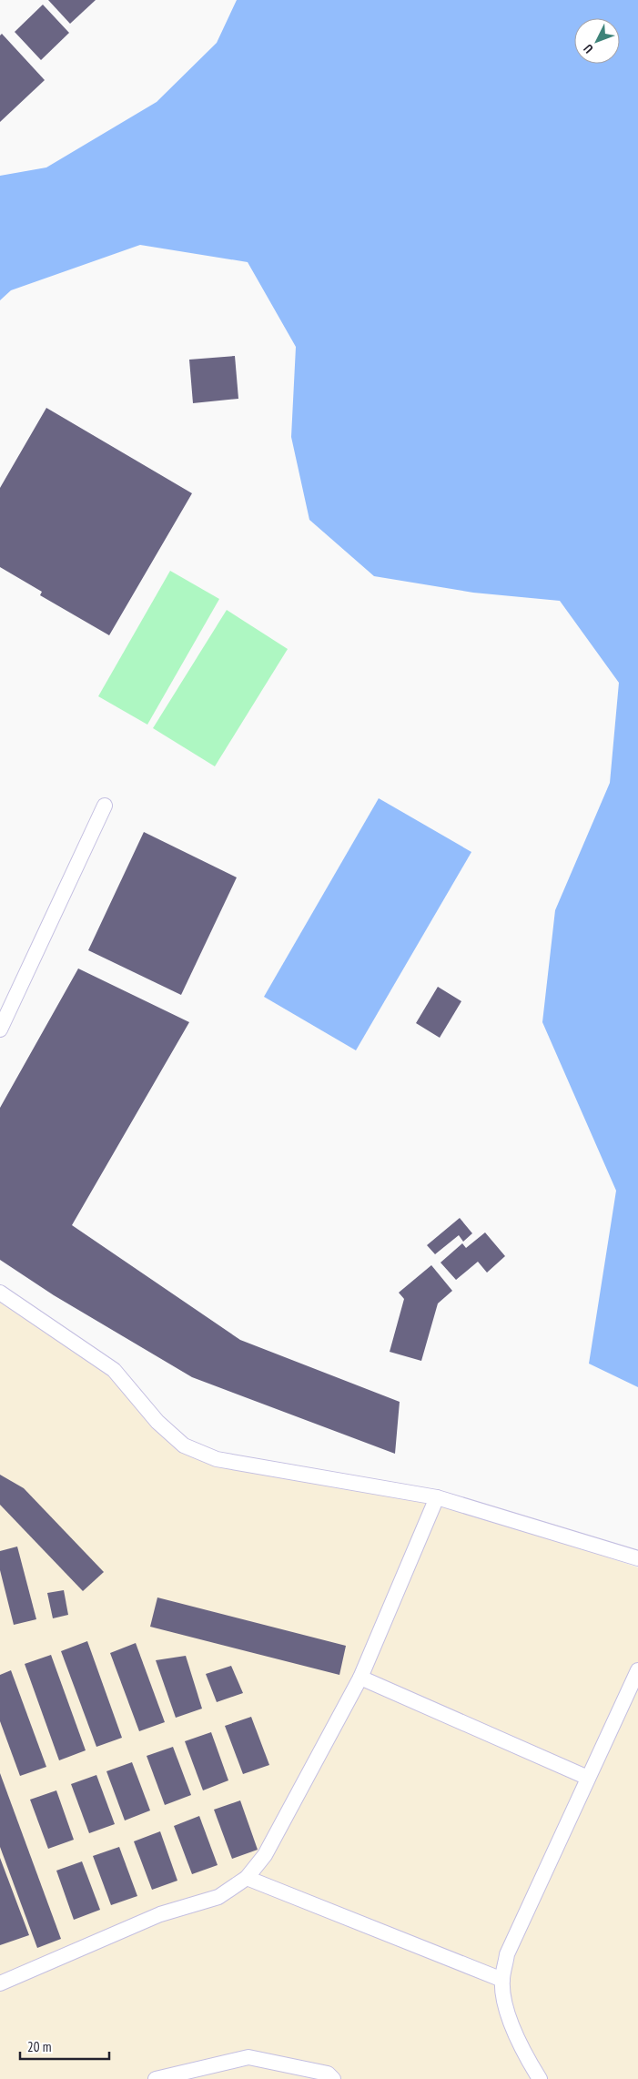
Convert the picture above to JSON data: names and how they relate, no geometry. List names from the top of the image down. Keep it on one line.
{"scale_bar":"20 m","north":"bottom left"}
